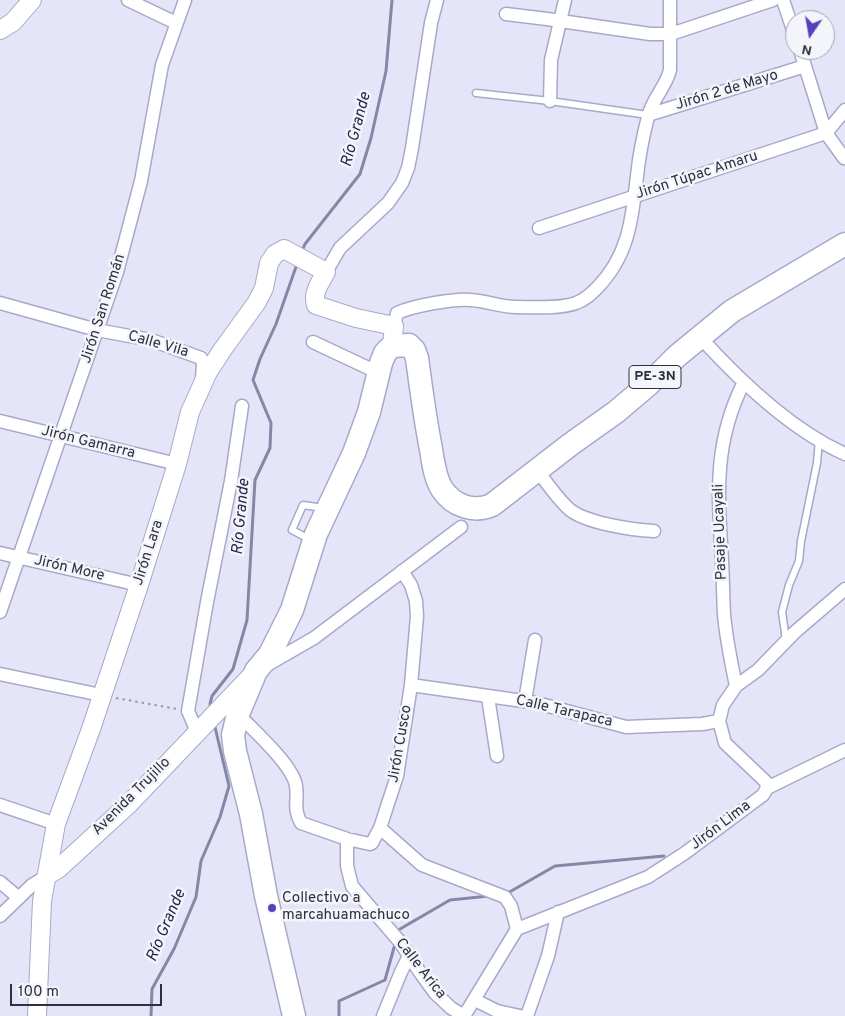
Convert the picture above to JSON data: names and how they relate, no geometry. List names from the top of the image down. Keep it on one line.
{"streets":{"highway":["PE-3N"],"street":["Jirón 2 de Mayo","Jirón Túpac Amaru","Jirón San Román","Calle Vila","Jirón Gamarra","Pasaje Ucayali","Jirón Lara","Jirón More","Calle Tarapaca","Jirón Cusco","Avenida Trujillo","Jirón Lima","Calle Arica"]},"crossings":[["Jirón San Román","Calle Vila"],["Jirón San Román","Jirón Gamarra"],["Jirón San Román","Jirón More"],["Calle Vila","Jirón Lara"],["Jirón Gamarra","Jirón Lara"],["Jirón Lara","Jirón More"],["Jirón Lara","Avenida Trujillo"],["Calle Tarapaca","Jirón Cusco"]],"water":["Río Grande"],"places":["Collectivo a marcahuamachuco"],"scale_bar":"100 m","north":"bottom"}
